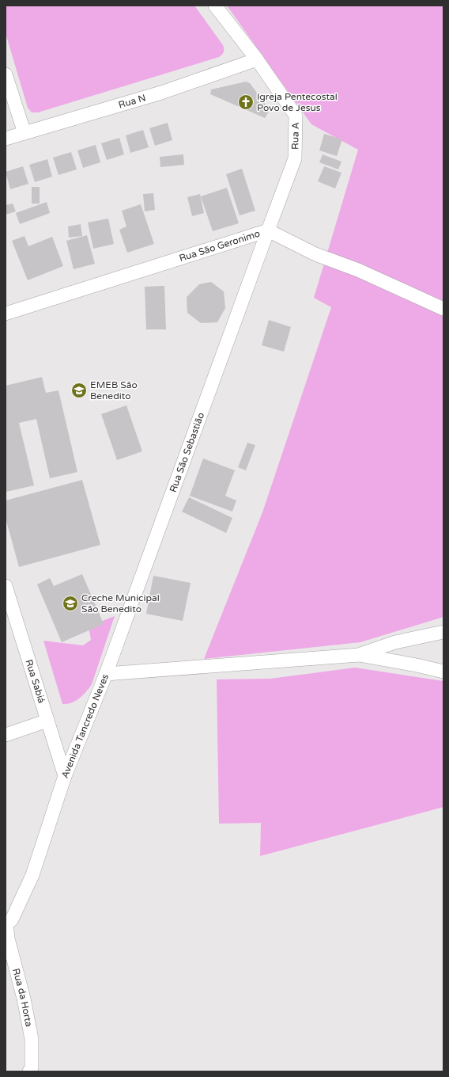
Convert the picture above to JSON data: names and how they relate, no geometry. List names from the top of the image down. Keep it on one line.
{"streets":{"street":["Rua N","Rua A","Rua São Geronimo","Rua São Sebastião","Rua Sabiá","Avenida Tancredo Neves","Rua da Horta"]},"crossings":[["Rua N","Rua A"],["Rua A","Rua São Geronimo"],["Rua A","Rua São Sebastião"],["Rua São Geronimo","Rua São Sebastião"],["Rua São Sebastião","Avenida Tancredo Neves"],["Rua Sabiá","Avenida Tancredo Neves"],["Avenida Tancredo Neves","Rua da Horta"]],"places":{"church":["Igreja Pentecostal Povo de Jesus"],"school or university":["EMEB São Benedito","Creche Municipal São Benedito"]}}
